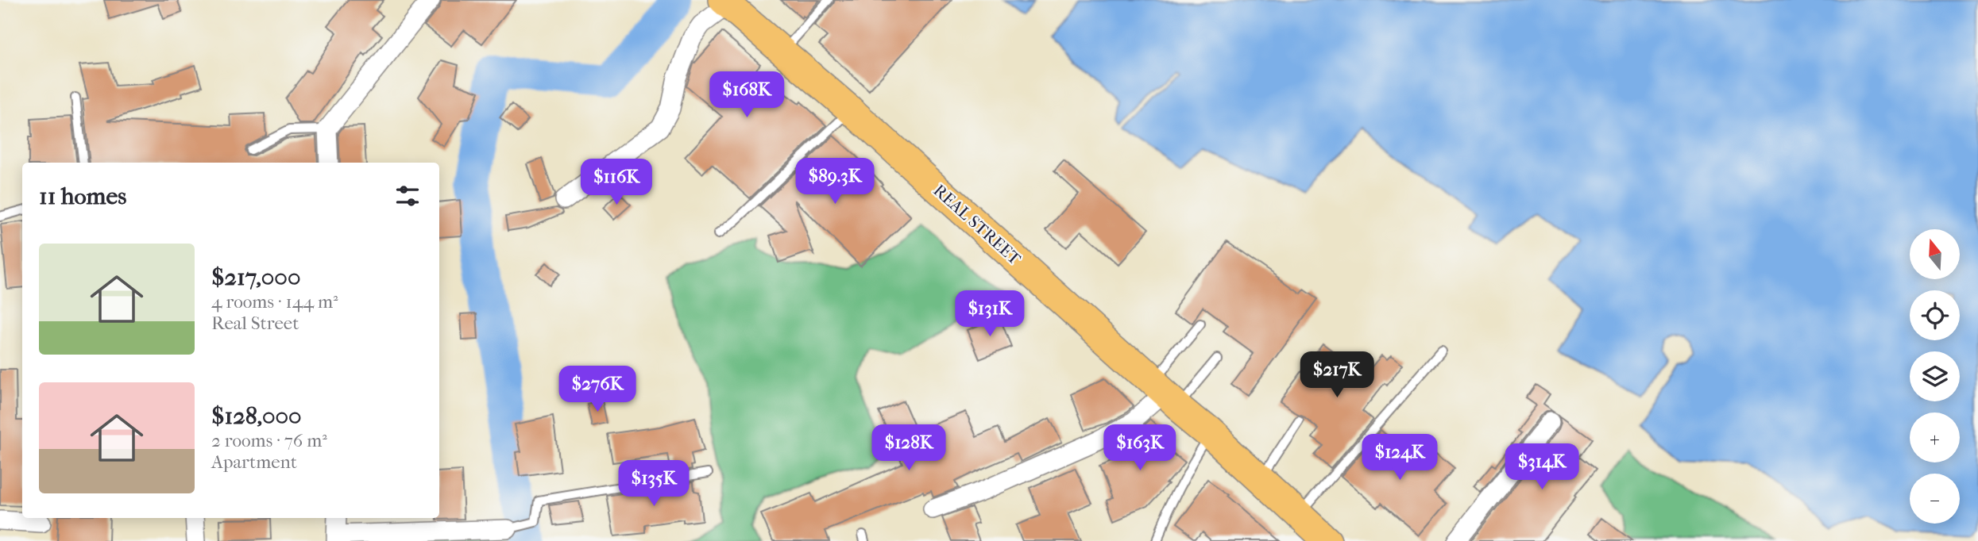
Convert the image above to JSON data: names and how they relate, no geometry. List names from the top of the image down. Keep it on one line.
{"streets":{"main road":["REAL STREET"]},"north":"top","page":{"price":["$168K","$89.3K","$116K","$131K","$217K","$276K","$128K","$163K","$124K","$314K","$135K"],"heading":"11 homes","map_buttons":["+","−"],"list":[{"name":"$217,000","note":"4 rooms · 144 m² · Real Street"},{"name":"$128,000","note":"2 rooms · 76 m² · Apartment"}]}}
